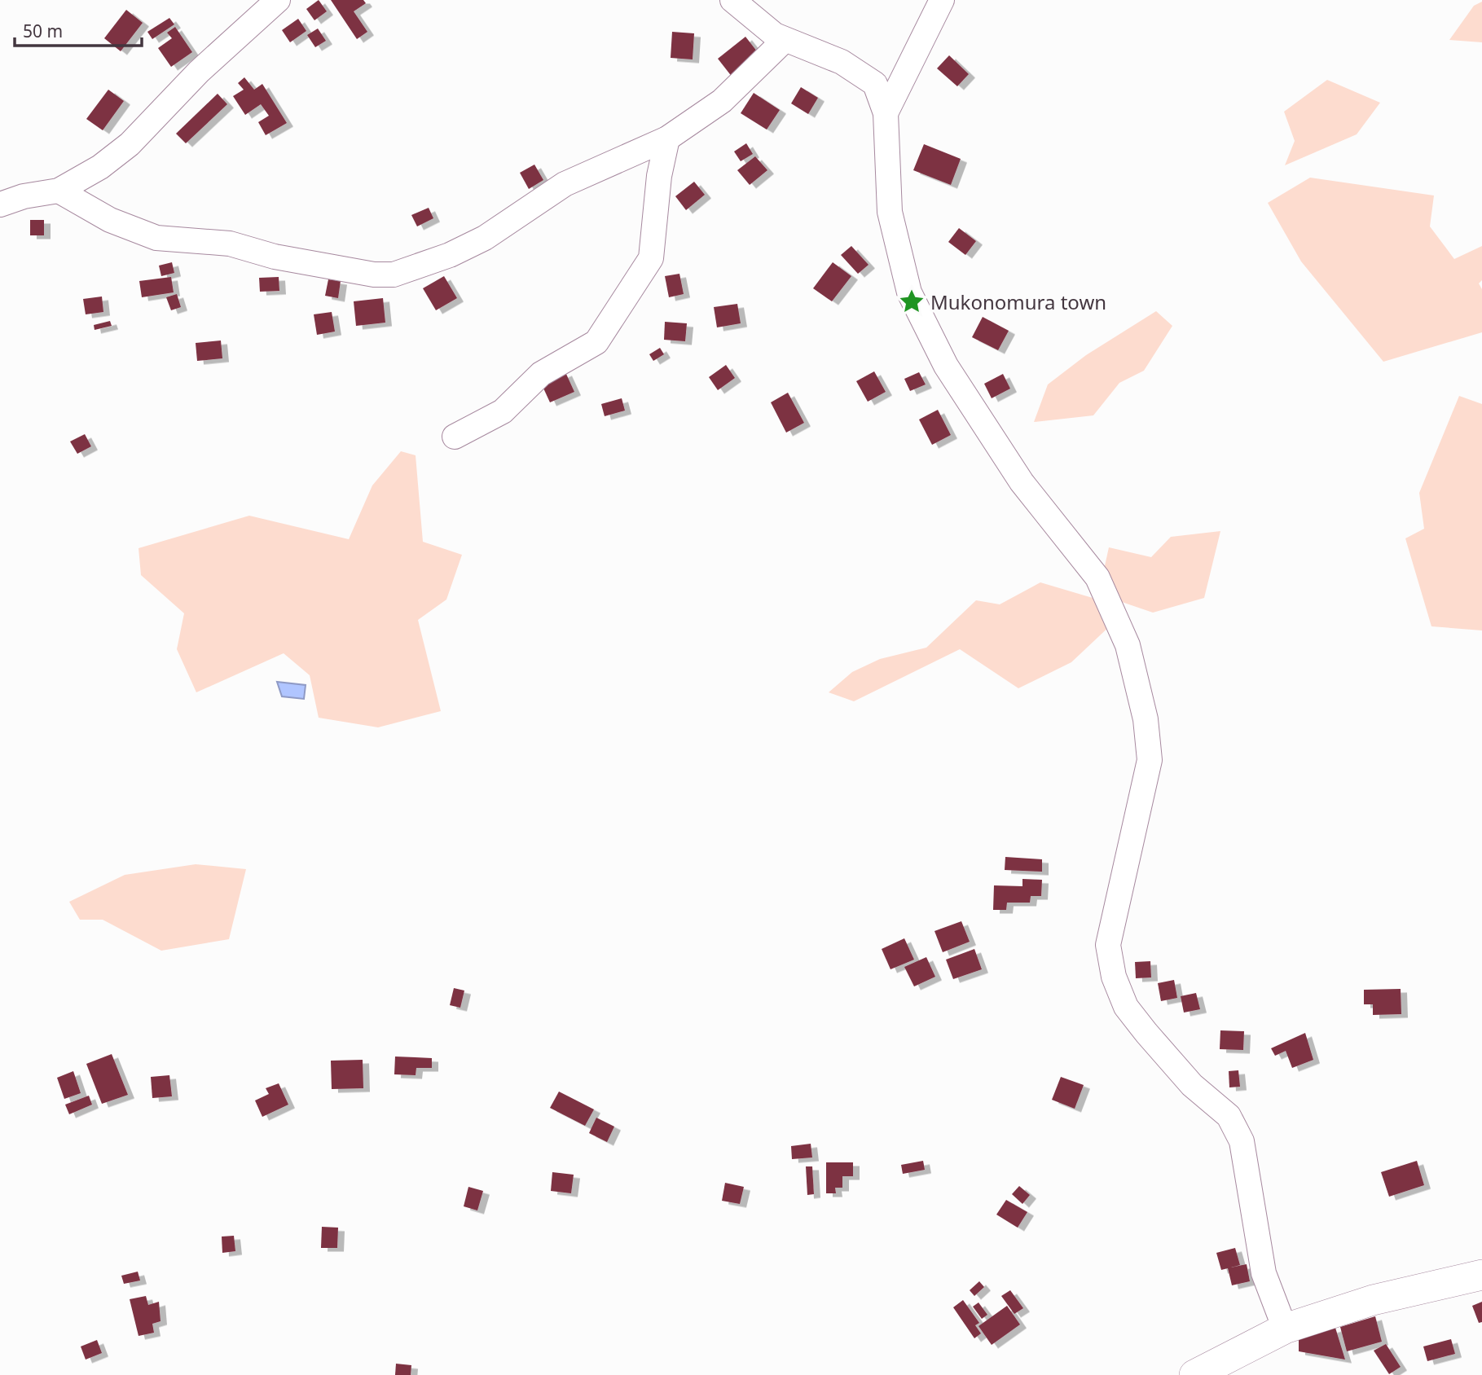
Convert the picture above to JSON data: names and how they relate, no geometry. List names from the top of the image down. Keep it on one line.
{"places":{"place":["Mukonomura town"]},"scale_bar":"50 m"}
